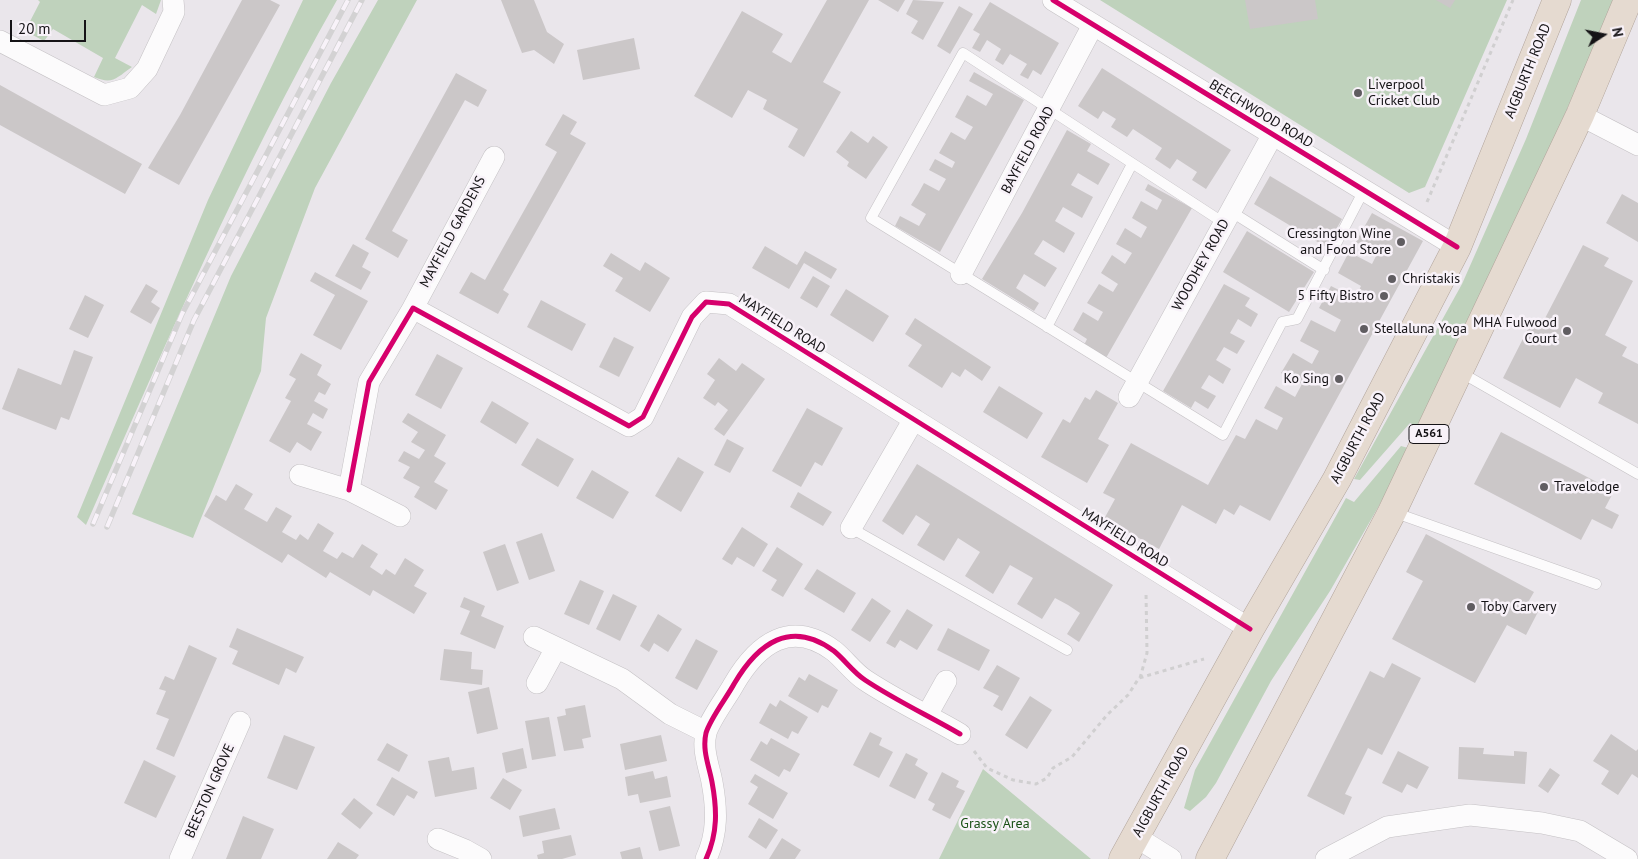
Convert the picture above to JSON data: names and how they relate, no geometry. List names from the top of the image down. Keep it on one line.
{"streets":{"highway":["AIGBURTH ROAD","A561"],"street":["BEECHWOOD ROAD","BAYFIELD ROAD","MAYFIELD GARDENS","WOODHEY ROAD","MAYFIELD ROAD","BEESTON GROVE"]},"crossings":[["AIGBURTH ROAD","BEECHWOOD ROAD"],["AIGBURTH ROAD","MAYFIELD ROAD"],["BEECHWOOD ROAD","BAYFIELD ROAD"],["BEECHWOOD ROAD","WOODHEY ROAD"],["MAYFIELD GARDENS","MAYFIELD ROAD"]],"parks":["Grassy Area"],"places":["Liverpool Cricket Club","Cressington Wine and Food Store","Christakis","5 Fifty Bistro","Stellaluna Yoga","MHA Fulwood Court","Ko Sing","Travelodge","Toby Carvery"],"scale_bar":"20 m","north":"right"}
